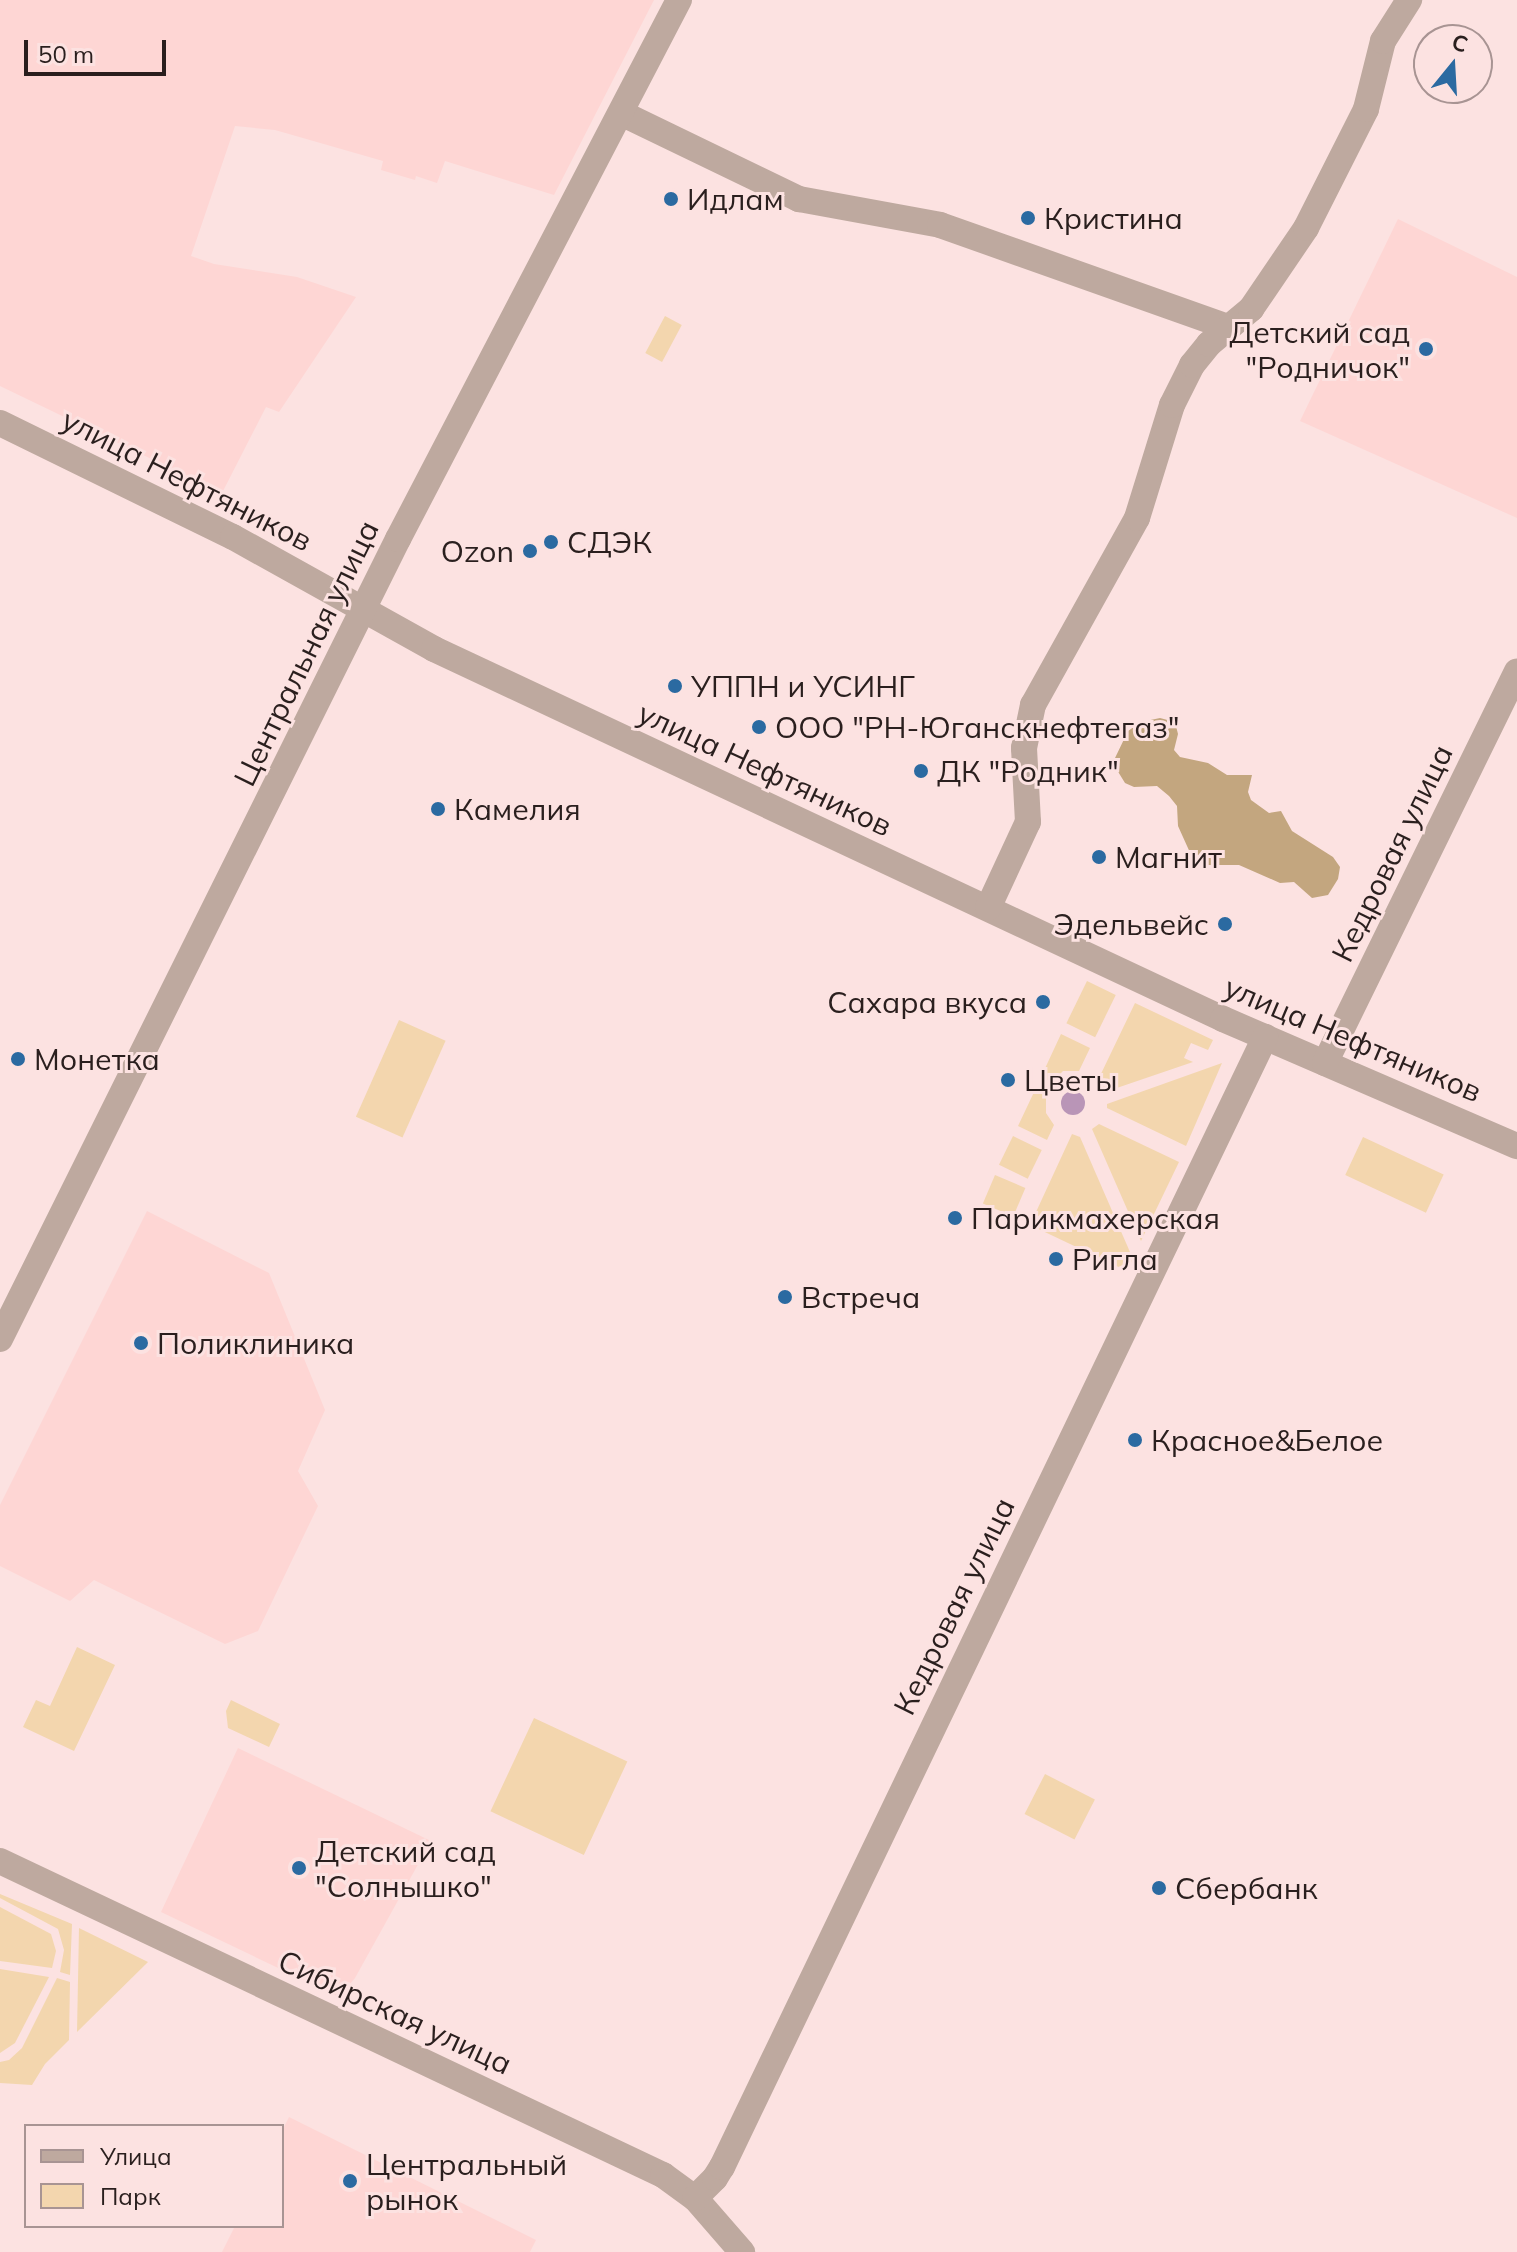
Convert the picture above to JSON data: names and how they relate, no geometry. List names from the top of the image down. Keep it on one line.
{"streets":{"street":["улица Нефтяников","Центральная улица","Кедровая улица","Сибирская улица"]},"crossings":[["улица Нефтяников","Центральная улица"],["улица Нефтяников","Кедровая улица"],["Кедровая улица","Сибирская улица"]],"places":["Идлам","Кристина","Детский сад \"Родничок\"","СДЭК","Ozon","УППН и УСИНГ","ООО \"РН-Юганскнефтегаз\"","ДК \"Родник\"","Камелия","Магнит","Эдельвейс","Сахара вкуса","Монетка","Цветы","Парикмахерская","Ригла","Встреча","Поликлиника","Красное&Белое","Детский сад \"Солнышко\"","Сбербанк","Центральный рынок"],"legend":["Улица","Парк"],"scale_bar":"50 m","north":"top"}
